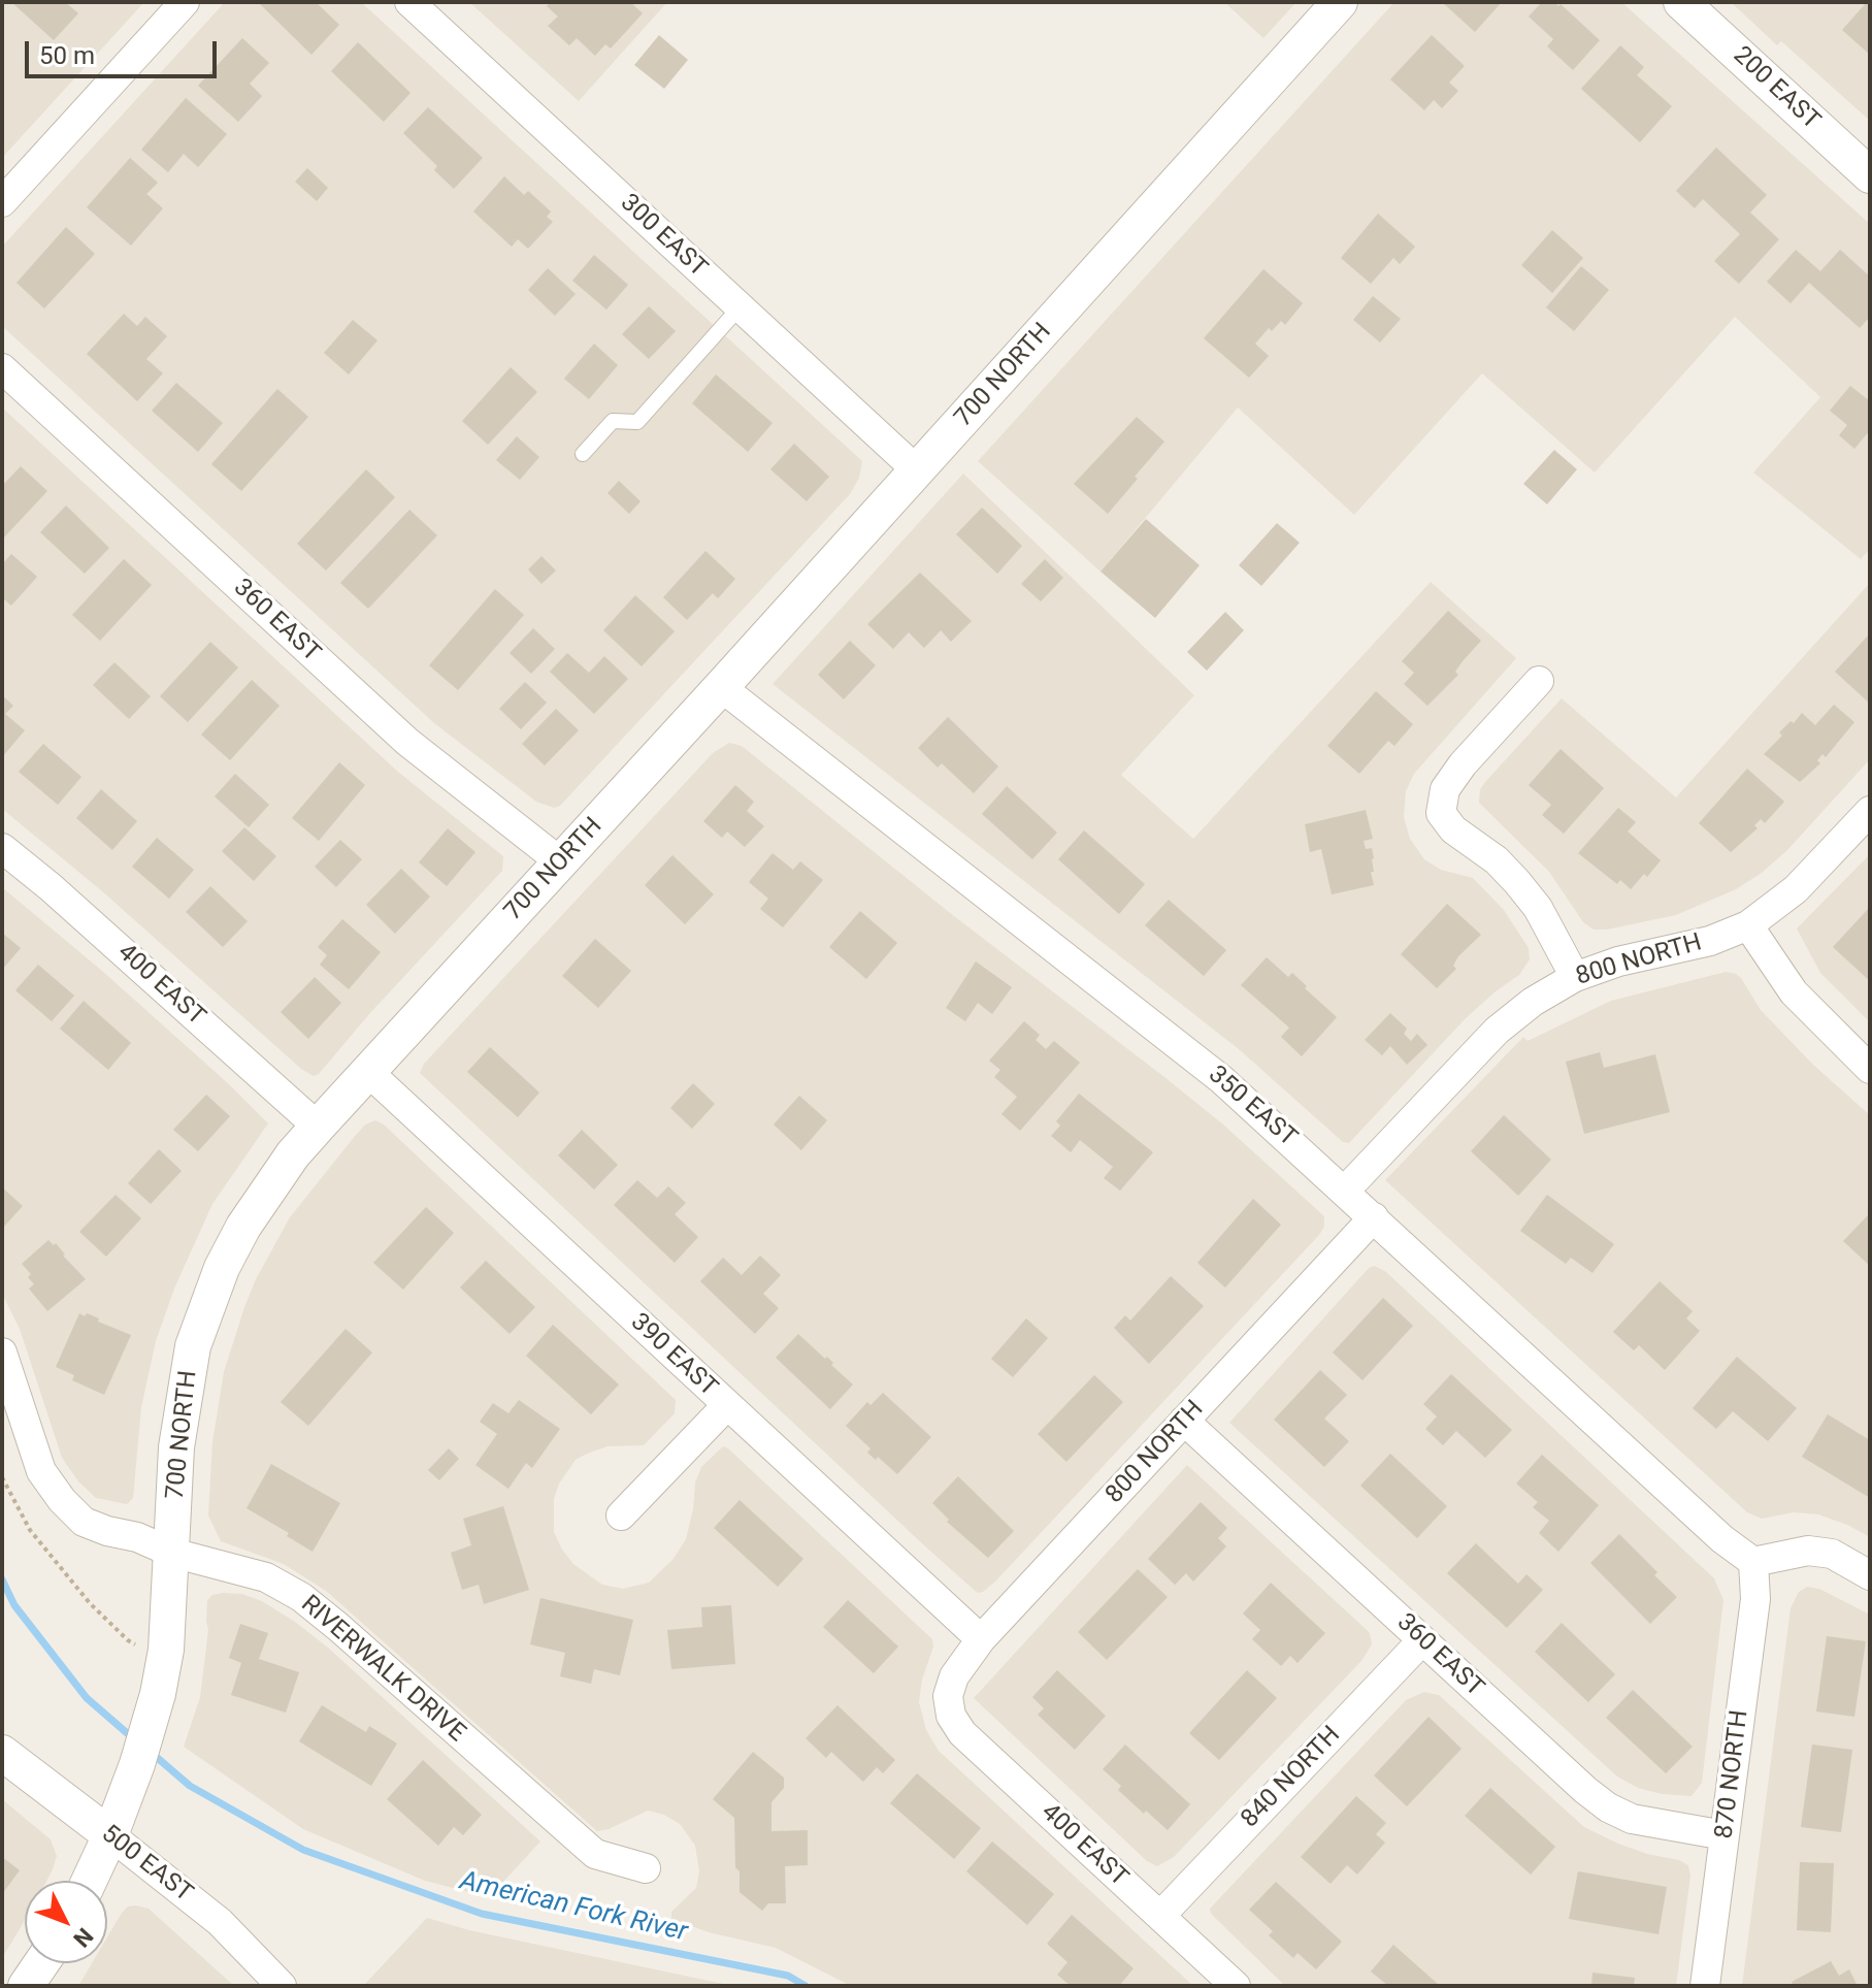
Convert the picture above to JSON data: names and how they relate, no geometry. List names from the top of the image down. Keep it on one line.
{"streets":{"street":["200 EAST","300 EAST","700 NORTH","360 EAST","800 NORTH","400 EAST","350 EAST","390 EAST","RIVERWALK DRIVE","870 NORTH","840 NORTH","500 EAST"]},"crossings":[["300 EAST","700 NORTH"],["700 NORTH","360 EAST"],["700 NORTH","400 EAST"],["700 NORTH","350 EAST"],["700 NORTH","390 EAST"],["700 NORTH","RIVERWALK DRIVE"],["700 NORTH","500 EAST"],["360 EAST","800 NORTH"],["360 EAST","870 NORTH"],["360 EAST","840 NORTH"],["800 NORTH","400 EAST"],["800 NORTH","350 EAST"],["800 NORTH","390 EAST"],["400 EAST","840 NORTH"],["350 EAST","870 NORTH"]],"water":["American Fork River"],"scale_bar":"50 m","north":"bottom right"}
